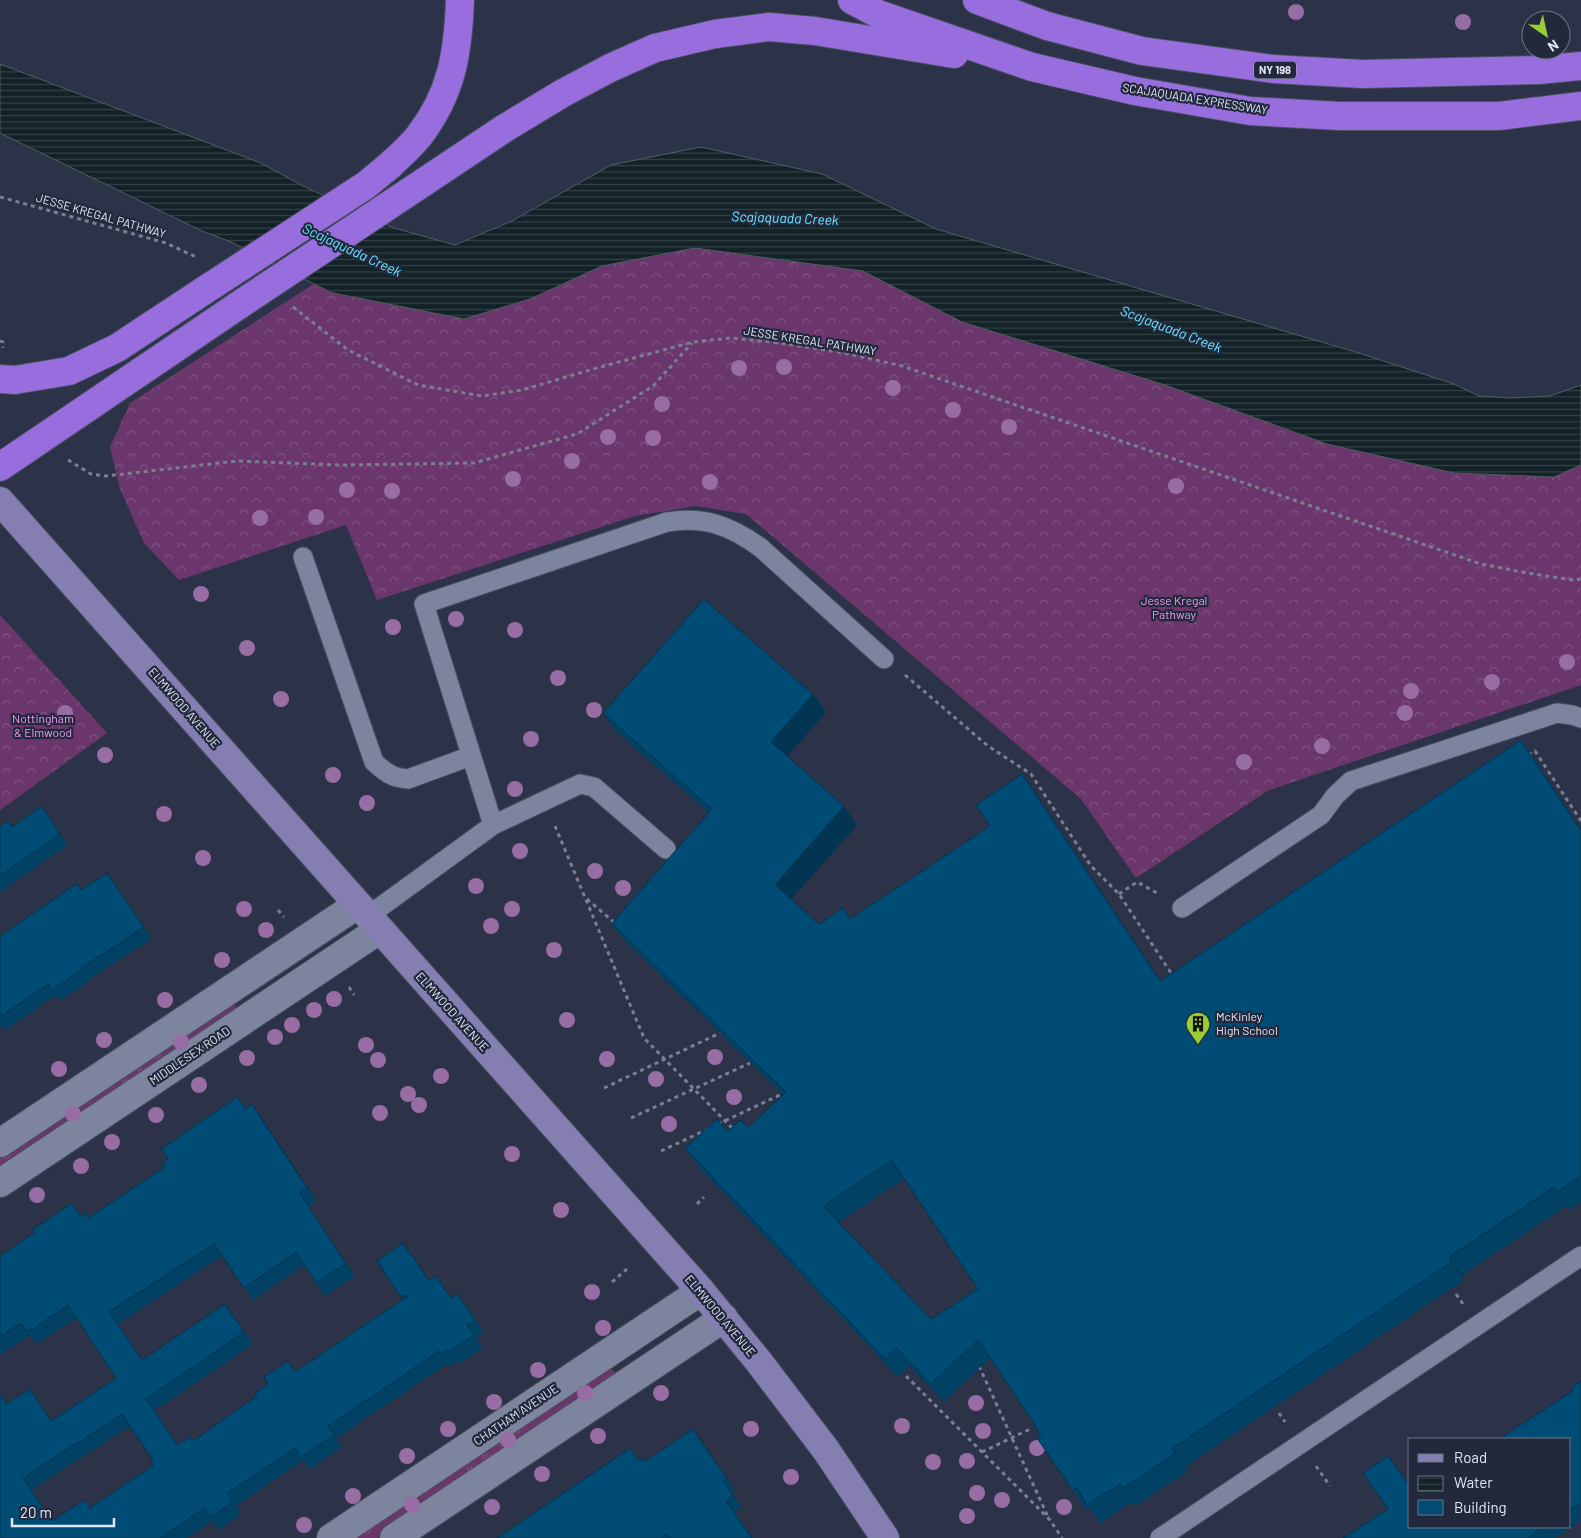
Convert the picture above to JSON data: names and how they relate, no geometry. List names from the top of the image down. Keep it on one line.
{"streets":{"highway":["NY 198","SCAJAQUADA EXPRESSWAY"],"street":["ELMWOOD AVENUE","MIDDLESEX ROAD","CHATHAM AVENUE"],"path":["JESSE KREGAL PATHWAY"]},"crossings":[["ELMWOOD AVENUE","MIDDLESEX ROAD"],["ELMWOOD AVENUE","CHATHAM AVENUE"]],"water":["Scajaquada Creek"],"parks":["Jesse Kregal Pathway","Nottingham & Elmwood"],"places":{"building":["McKinley High School"]},"legend":["Road","Water","Building"],"scale_bar":"20 m","north":"bottom right"}
